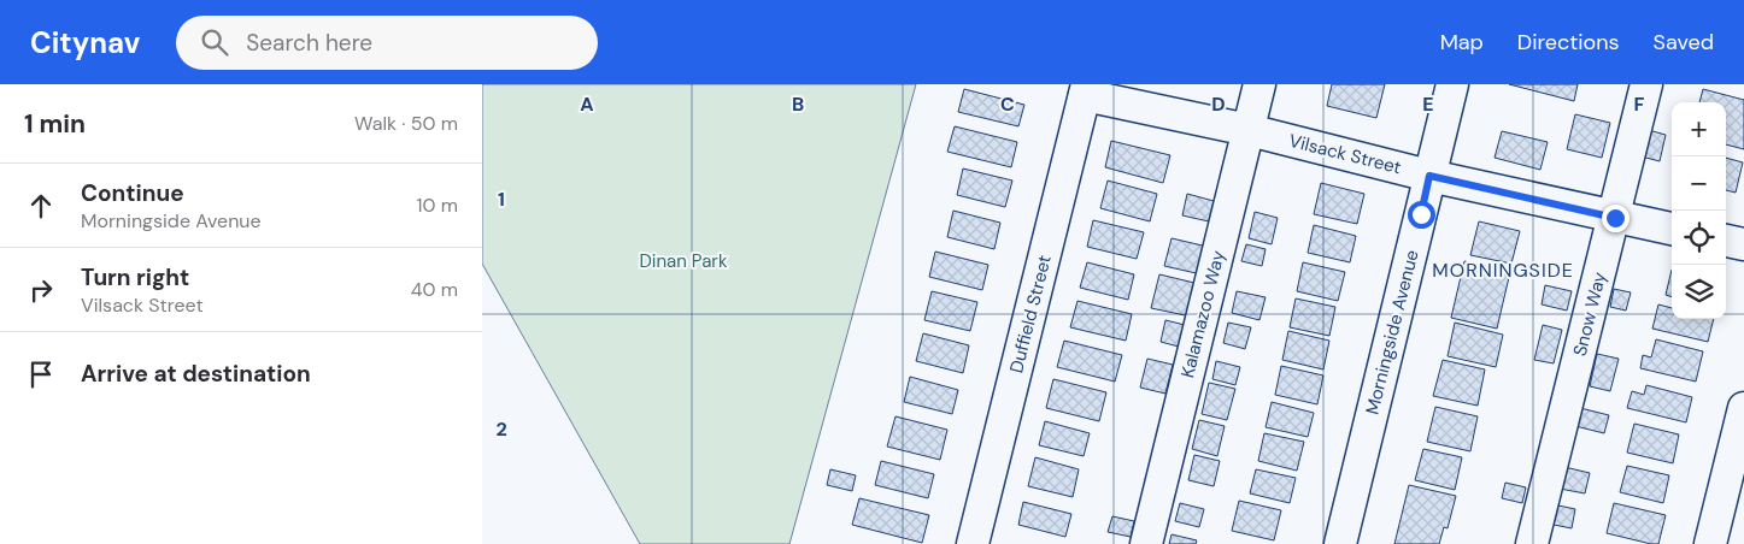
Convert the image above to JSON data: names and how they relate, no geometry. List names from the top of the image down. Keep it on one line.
{"streets":{"street":["Vilsack Street","Duffield Street","Kalamazoo Way","Snow Way","Morningside Avenue"]},"crossings":[["Vilsack Street","Duffield Street"],["Vilsack Street","Kalamazoo Way"],["Vilsack Street","Snow Way"],["Vilsack Street","Morningside Avenue"]],"districts":["MORNINGSIDE"],"parks":["Dinan Park"],"page":{"header":"Citynav","search":"Search here","nav":["Map","Directions","Saved"],"heading":["1 min","Walk · 50 m"],"map_buttons":["+","−"],"list":[["Continue","Morningside Avenue","10 m"],["Turn right","Vilsack Street","40 m"],"Arrive at destination"]},"grid":{"columns":["A","B","C","D","E","F"],"rows":["1","2"]}}
